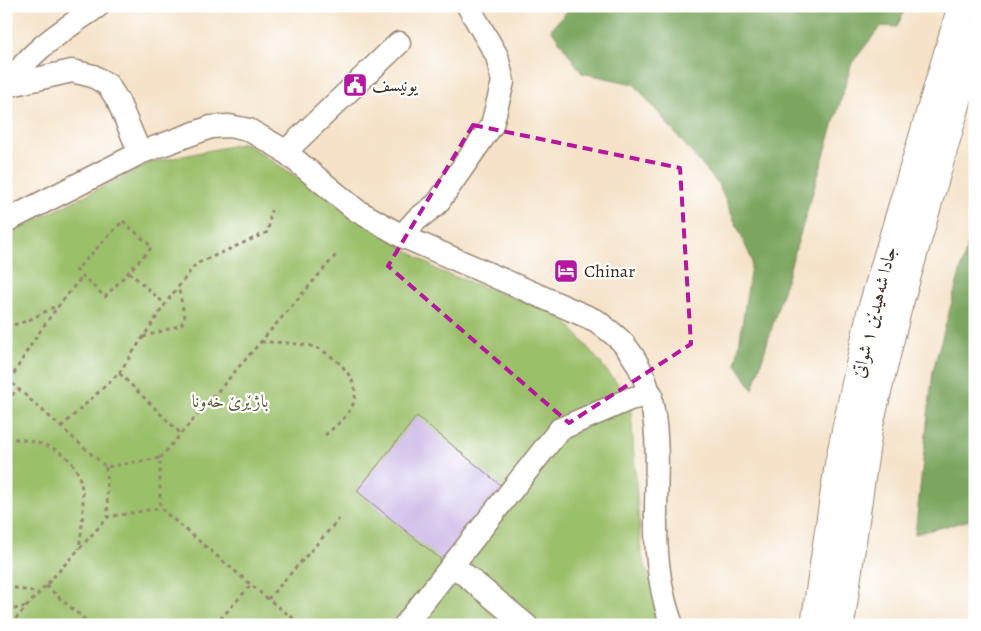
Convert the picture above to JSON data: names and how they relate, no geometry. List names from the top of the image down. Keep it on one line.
{"streets":{"main road":["جادا شەهیدێن ١ شواتێ"]},"parks":["باژێرێ خه‌ونا"],"places":{"public building":["يونيسف"],"hotel":["Chinar"]}}
